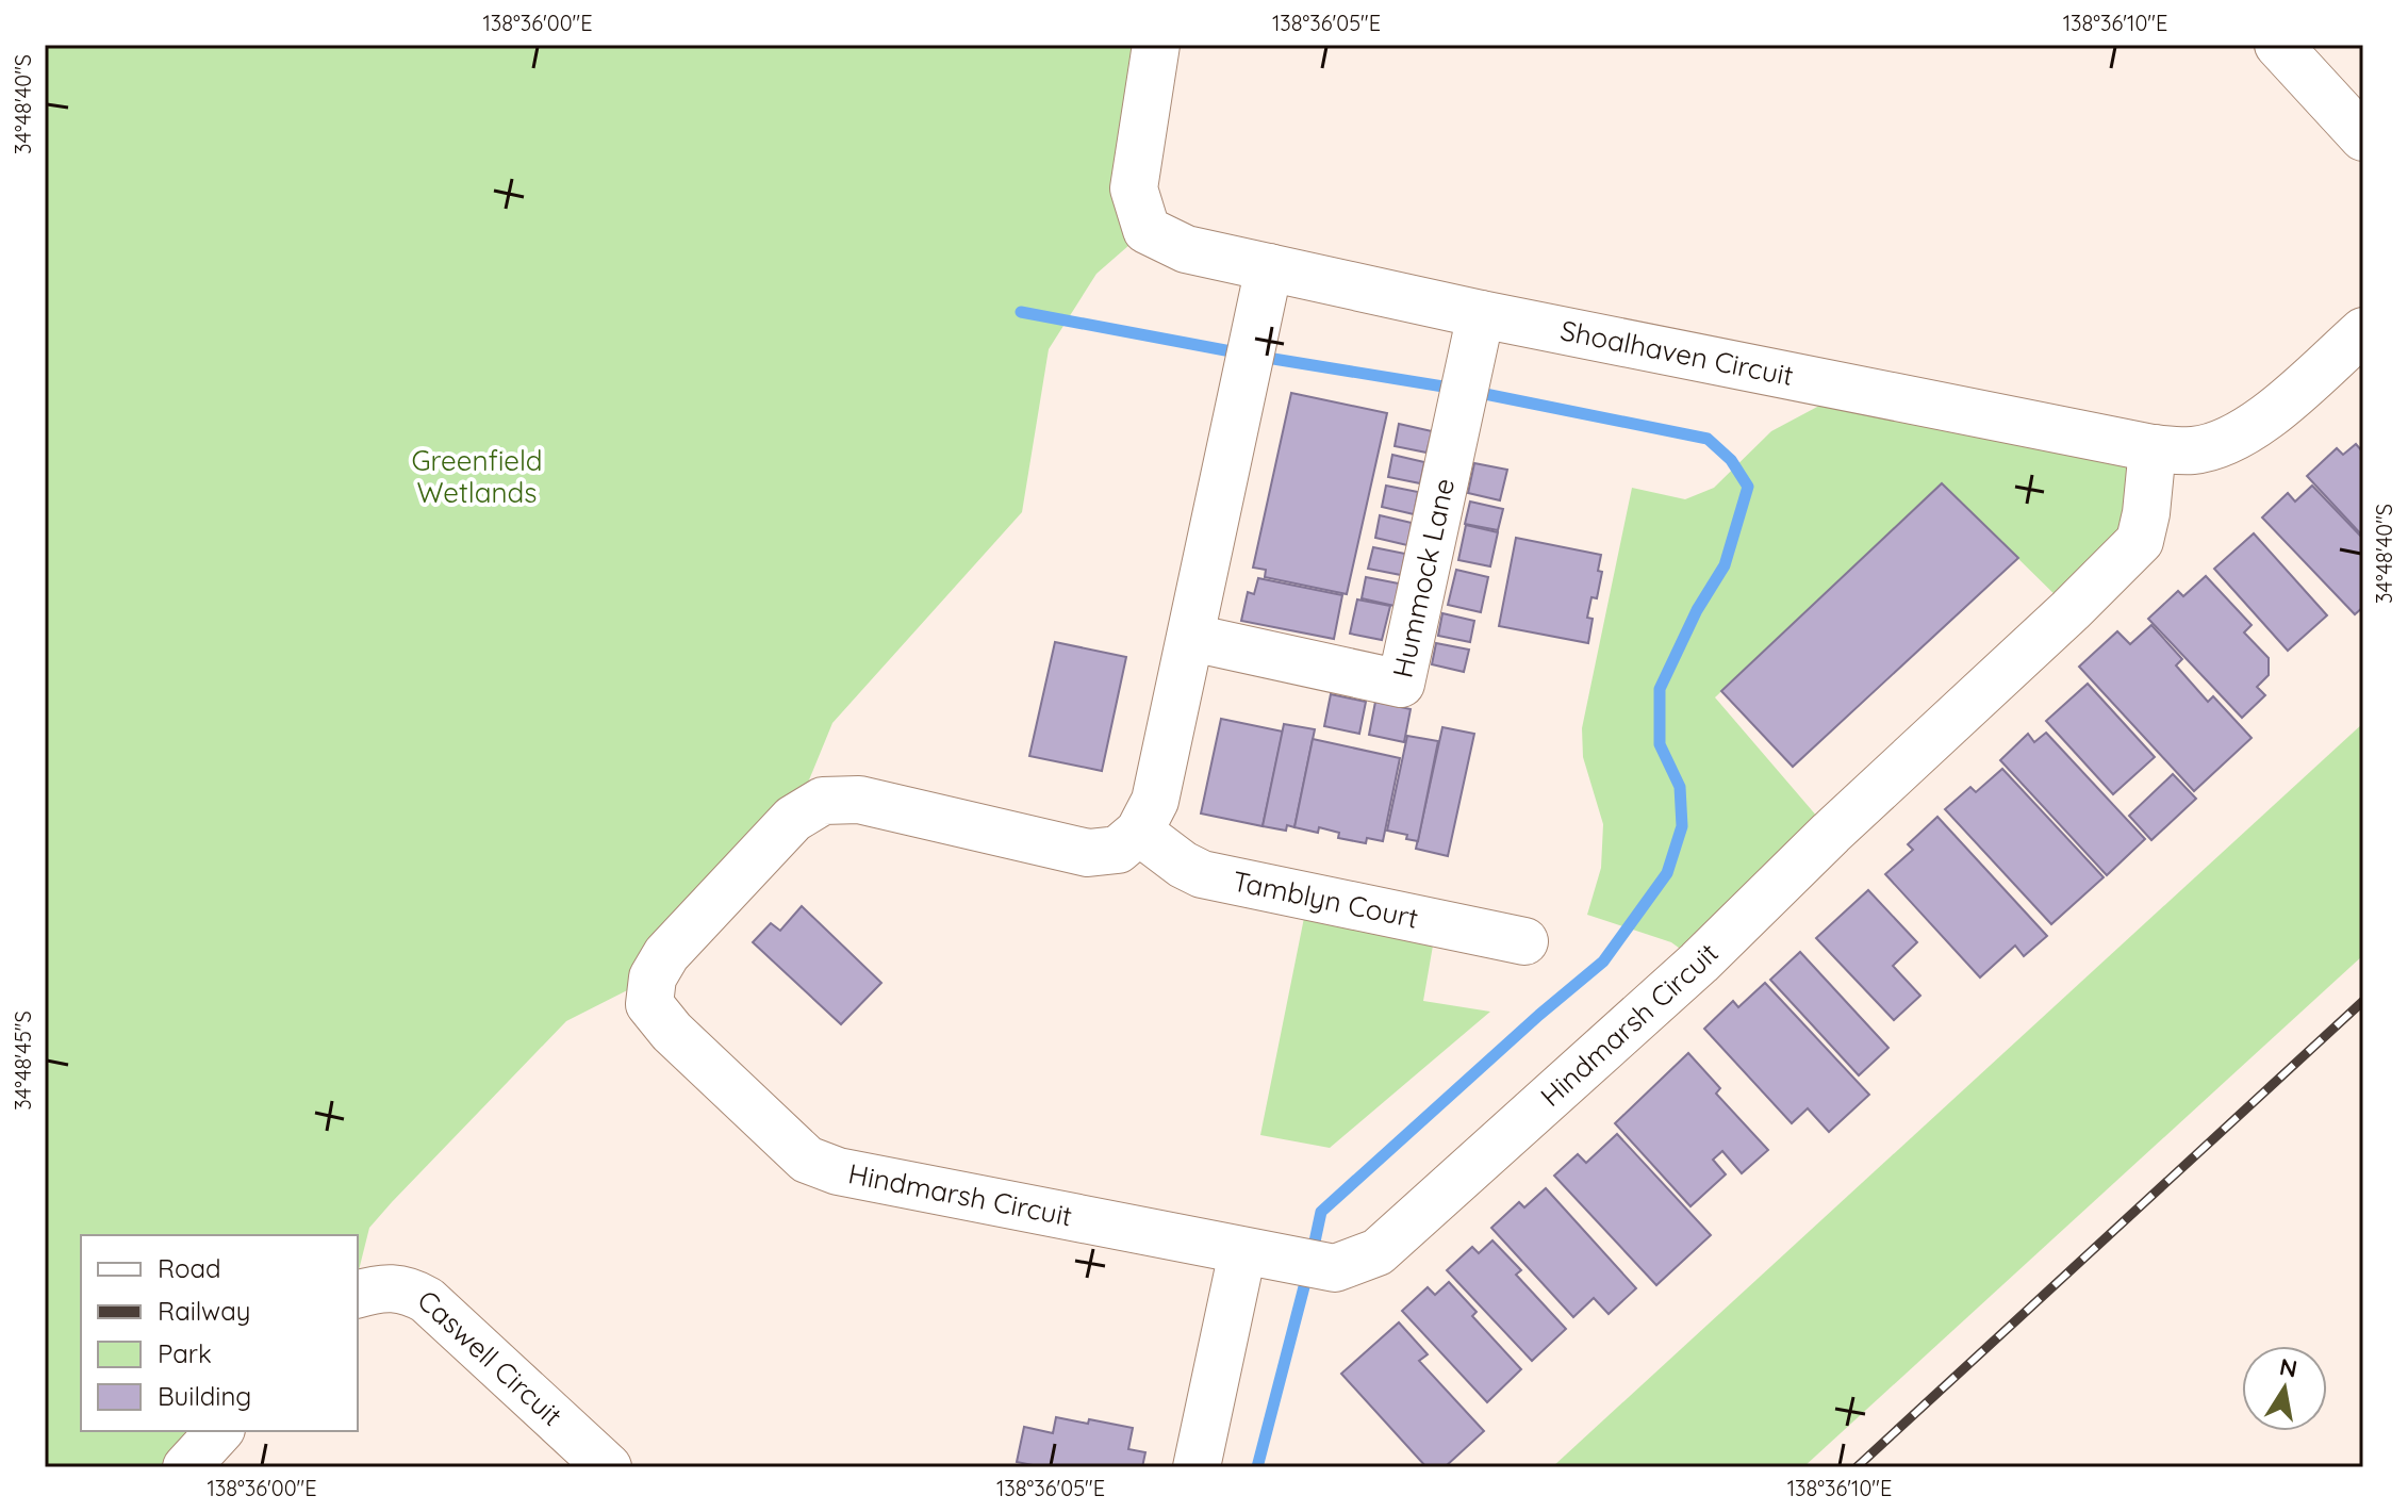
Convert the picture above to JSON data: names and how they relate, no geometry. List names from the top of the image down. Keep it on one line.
{"streets":{"street":["Shoalhaven Circuit","Hummock Lane","Tamblyn Court","Hindmarsh Circuit","Caswell Circuit"]},"crossings":[["Shoalhaven Circuit","Hummock Lane"],["Shoalhaven Circuit","Hindmarsh Circuit"],["Tamblyn Court","Hindmarsh Circuit"]],"parks":["Greenfield Wetlands"],"legend":["Road","Railway","Park","Building"],"north":"top","coordinates":["138°36'00\"E","138°36'05\"E","138°36'10\"E","34°48'40\"S","34°48'45\"S"]}
